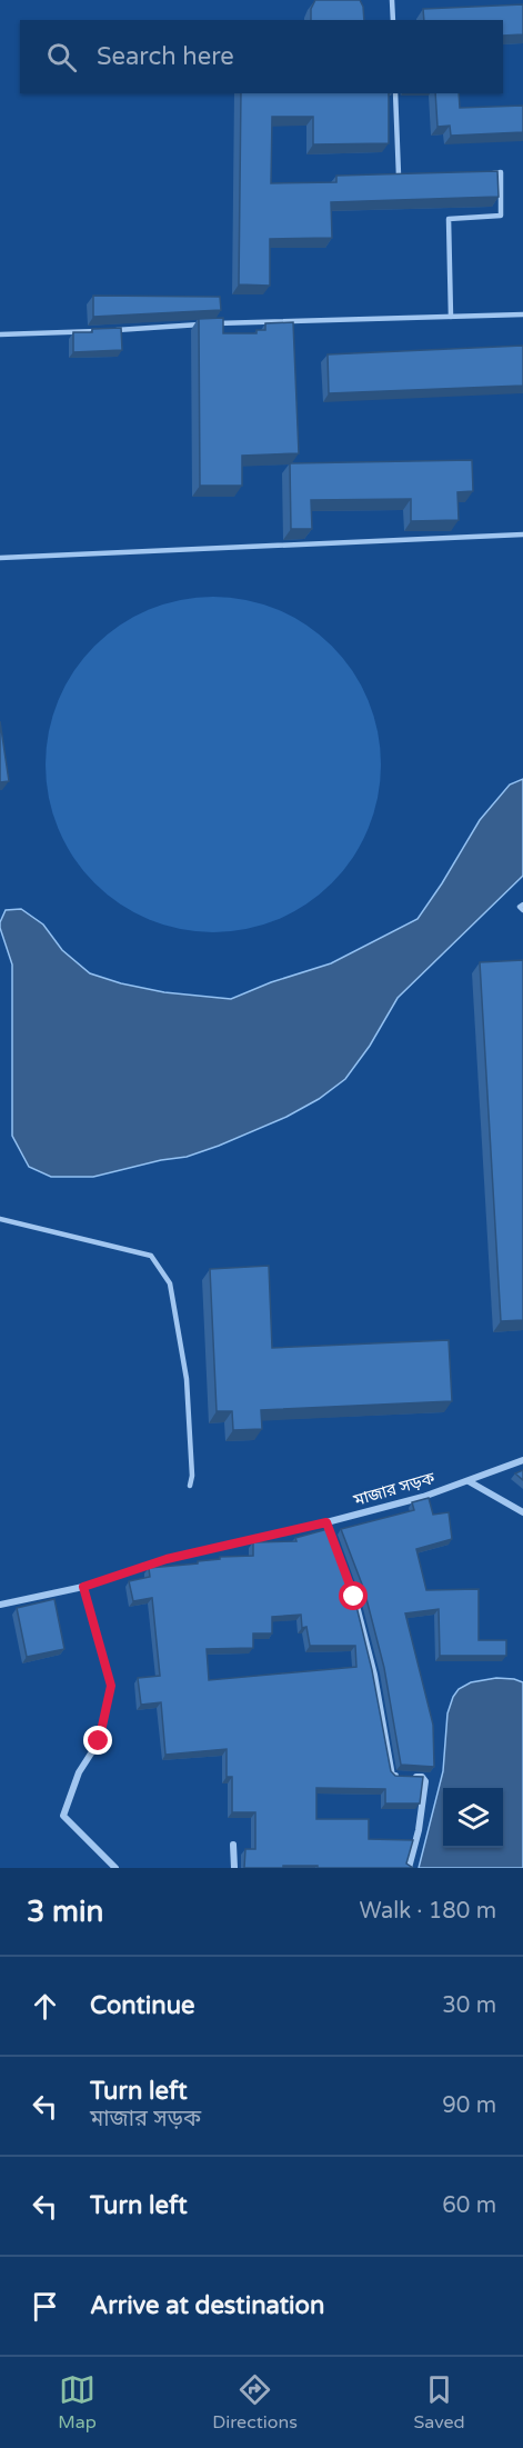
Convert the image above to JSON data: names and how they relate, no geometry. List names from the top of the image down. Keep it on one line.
{"streets":{"street":["মাজার সড়ক"]},"page":{"search":"Search here","heading":["3 min","Walk · 180 m"],"list":[["Continue","30 m"],["Turn left","মাজার সড়ক","90 m"],["Turn left","60 m"],"Arrive at destination"],"nav":["Map","Directions","Saved"]}}
